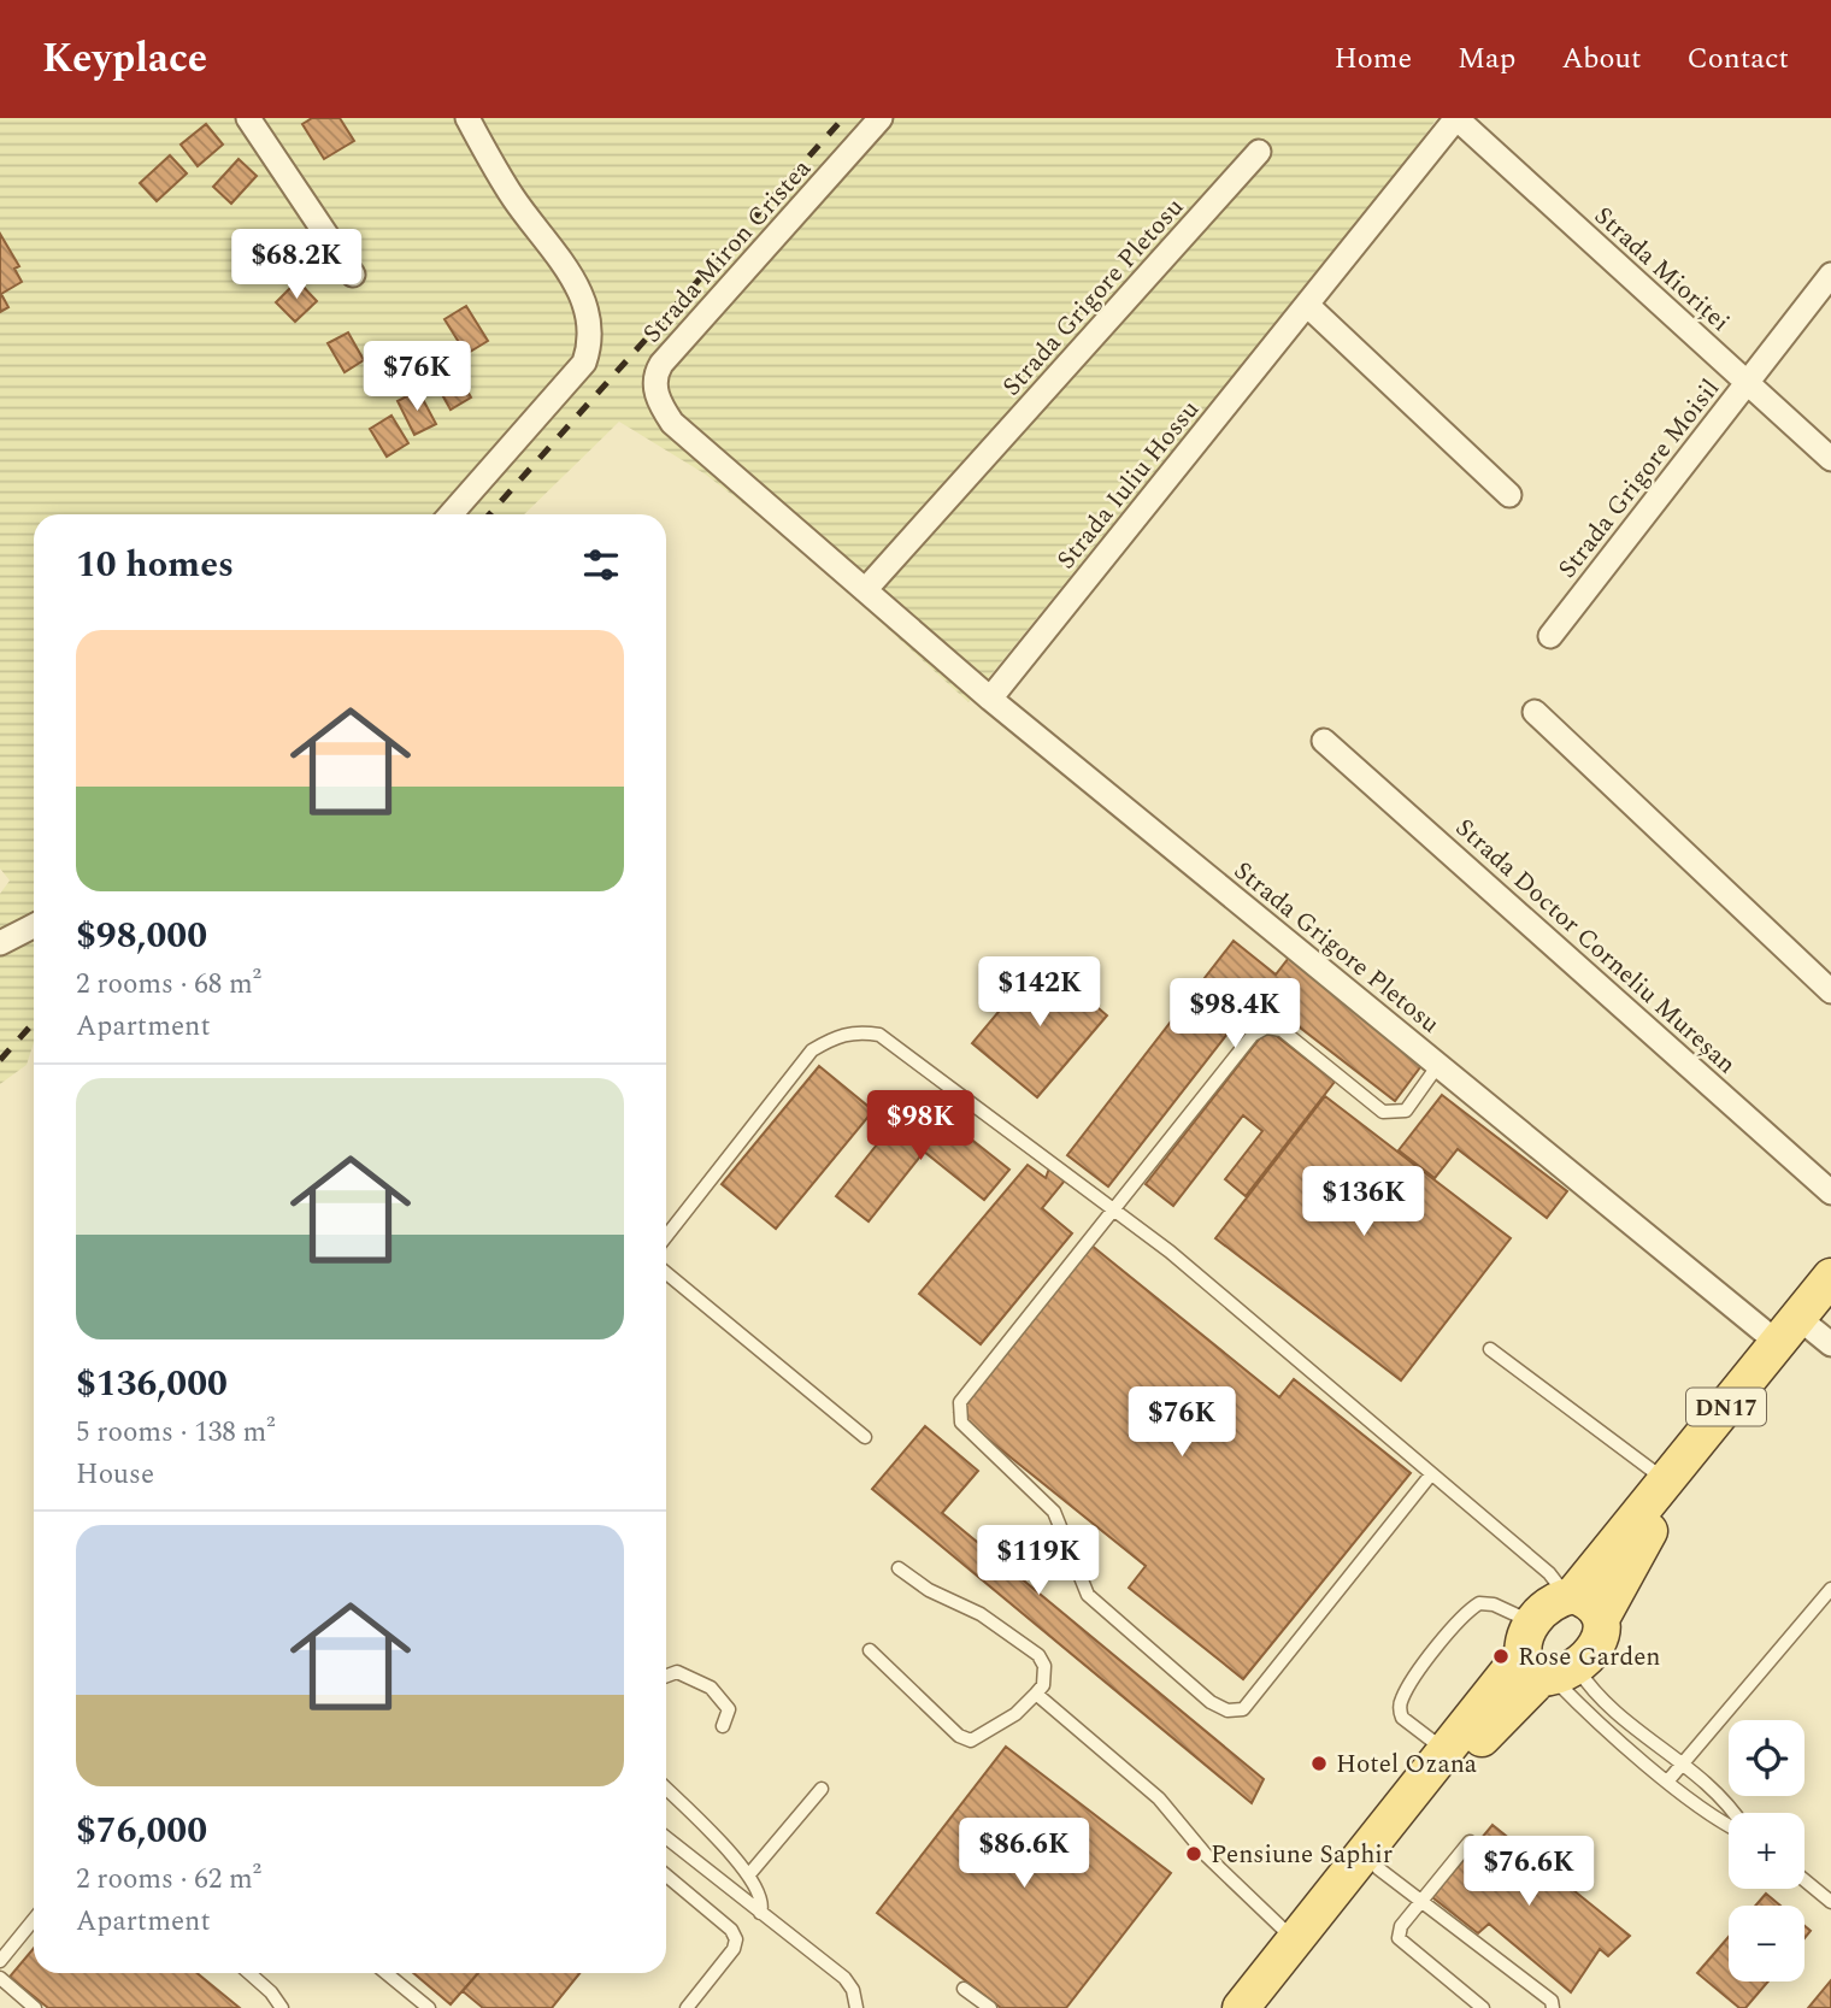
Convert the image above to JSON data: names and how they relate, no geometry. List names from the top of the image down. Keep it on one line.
{"streets":{"main road":["DN17"],"street":["Strada Miron Cristea","Strada Mioriței","Strada Grigore Pletosu","Strada Grigore Moisil","Strada Iuliu Hossu","Strada Doctor Corneliu Mureșan"]},"crossings":[["Strada Miron Cristea","Strada Grigore Pletosu"],["Strada Mioriței","Strada Grigore Moisil"],["Strada Mioriței","Strada Iuliu Hossu"],["Strada Grigore Pletosu","Strada Iuliu Hossu"],["Strada Grigore Pletosu","DN17"]],"places":["Rose Garden","Hotel Ozana","Pensiune Saphir"],"page":{"header":"Keyplace","nav":["Home","Map","About","Contact"],"price":["$68.2K","$76K","$142K","$98.4K","$98K","$136K","$76K","$119K","$86.6K","$76.6K"],"heading":"10 homes","list":[{"name":"$98,000","note":"2 rooms · 68 m² · Apartment"},{"name":"$136,000","note":"5 rooms · 138 m² · House"},{"name":"$76,000","note":"2 rooms · 62 m² · Apartment"}],"map_buttons":["+","−"]}}
